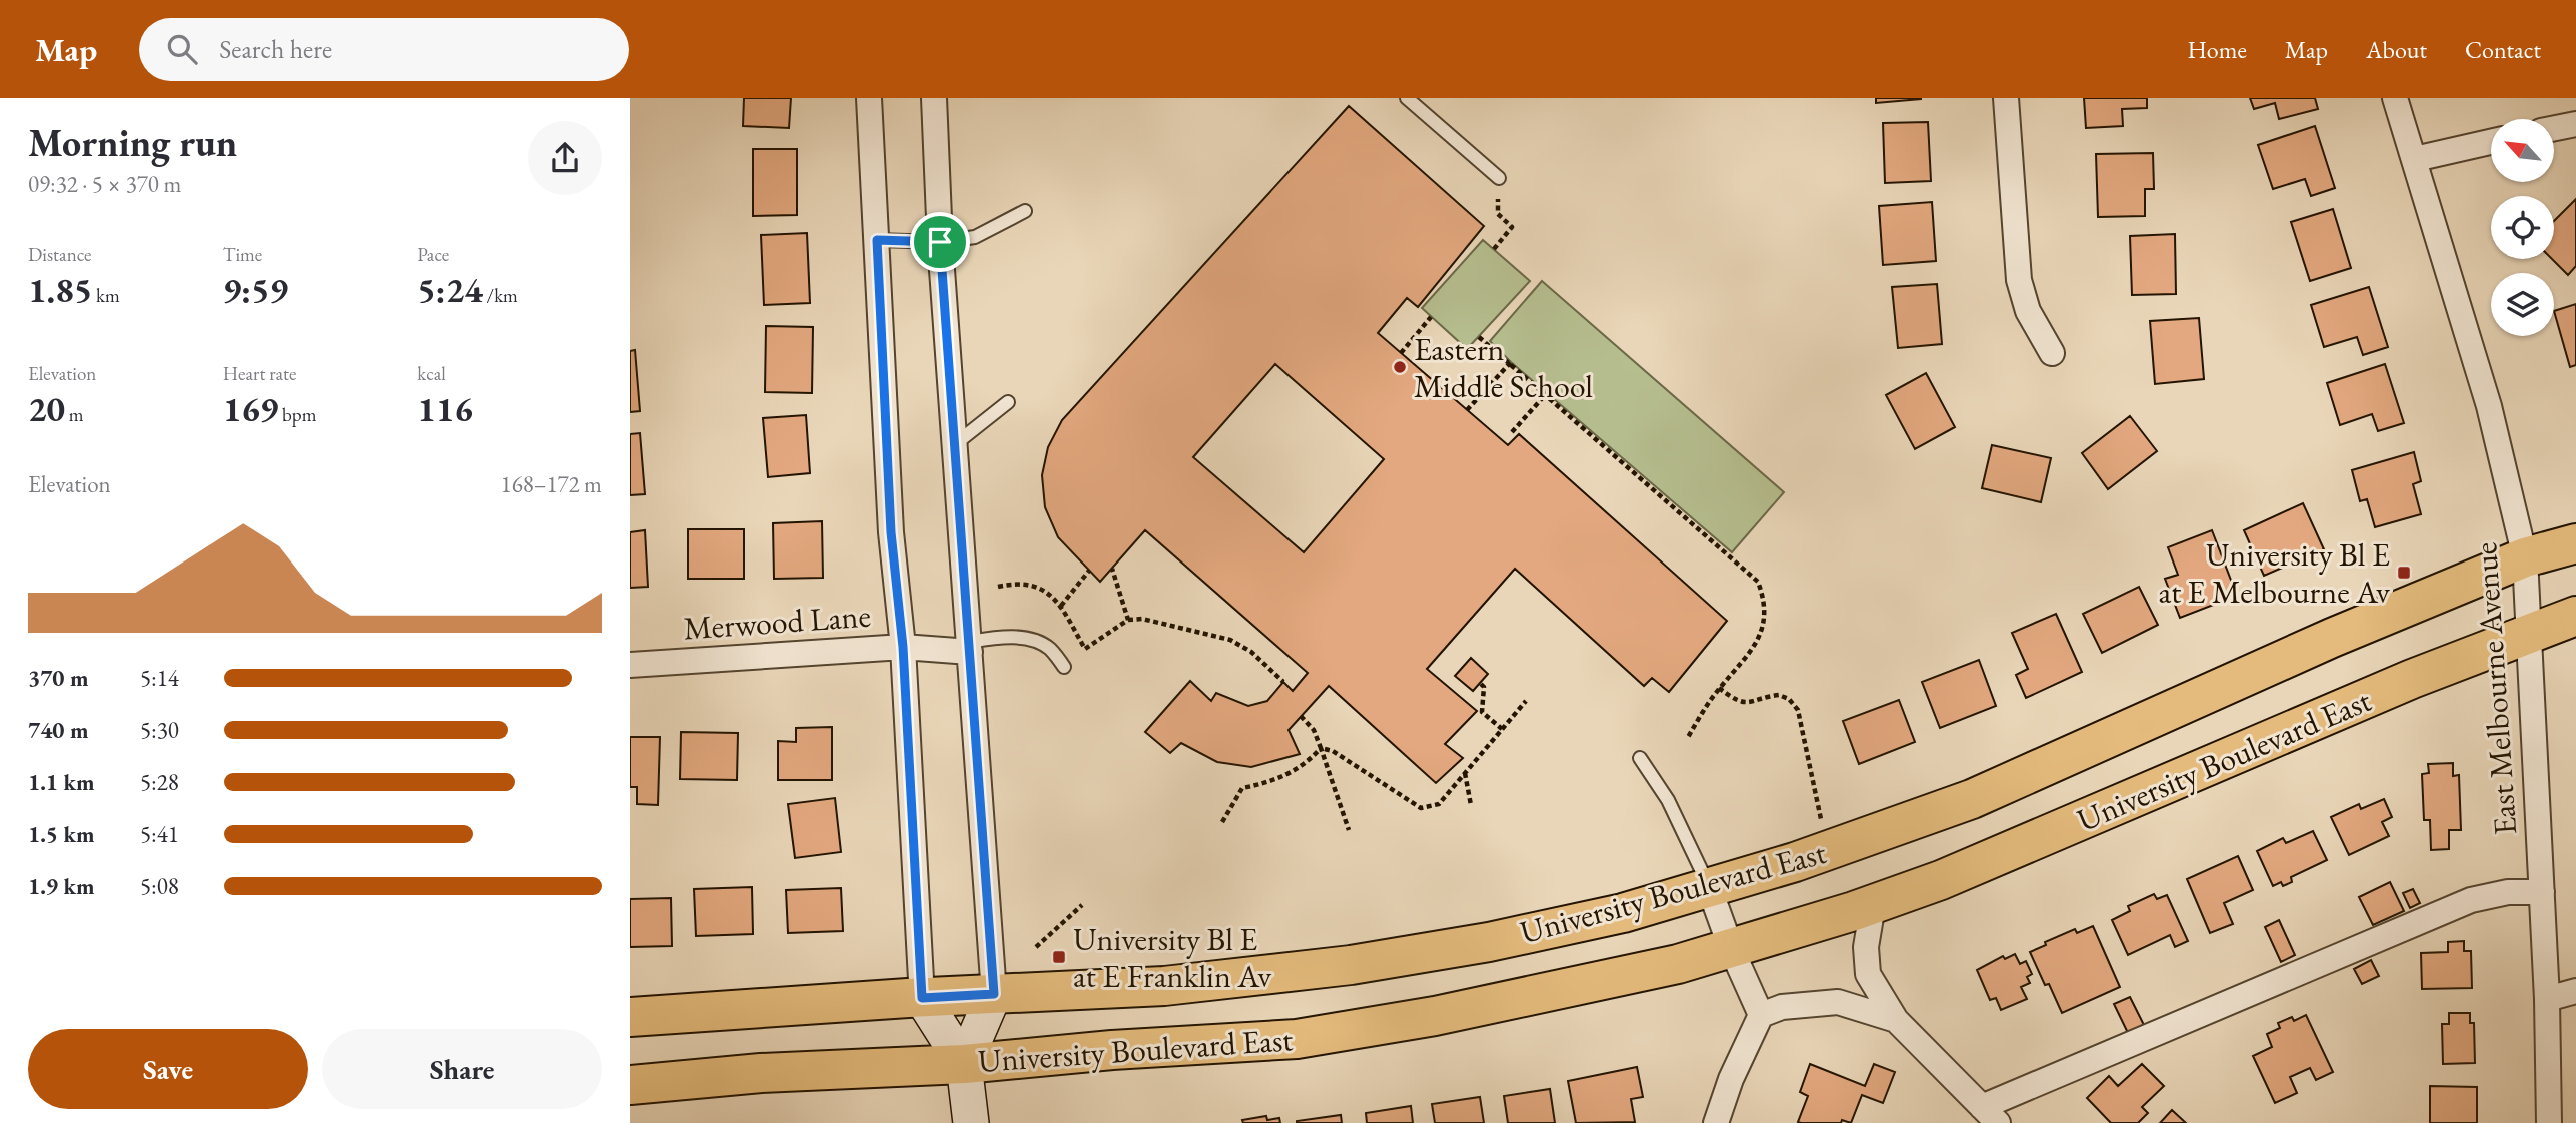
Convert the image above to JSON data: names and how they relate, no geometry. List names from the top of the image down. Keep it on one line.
{"streets":{"main road":["University Boulevard East"],"street":["Merwood Lane","East Melbourne Avenue"]},"crossings":[["East Melbourne Avenue","University Boulevard East"]],"places":{"other":["Eastern Middle School"],"transit":["University Bl E at E Melbourne Av","University Bl E at E Franklin Av"]},"north":"top left","page":{"header":"Map","search":"Search here","nav":["Home","Map","About","Contact"],"heading":["Morning run","09:32 · 5 × 370 m"],"stats":[["Distance","1.85 km"],["Time","9:59"],["Pace","5:24 /km"],["Elevation","20 m"],["Heart rate","169 bpm"],["kcal","116"]],"chart":["Elevation","168–172 m"],"list":[{"name":"370 m","note":"5:14"},{"name":"740 m","note":"5:30"},{"name":"1.1 km","note":"5:28"},{"name":"1.5 km","note":"5:41"},{"name":"1.9 km","note":"5:08"}],"buttons":["Save","Share"]}}
